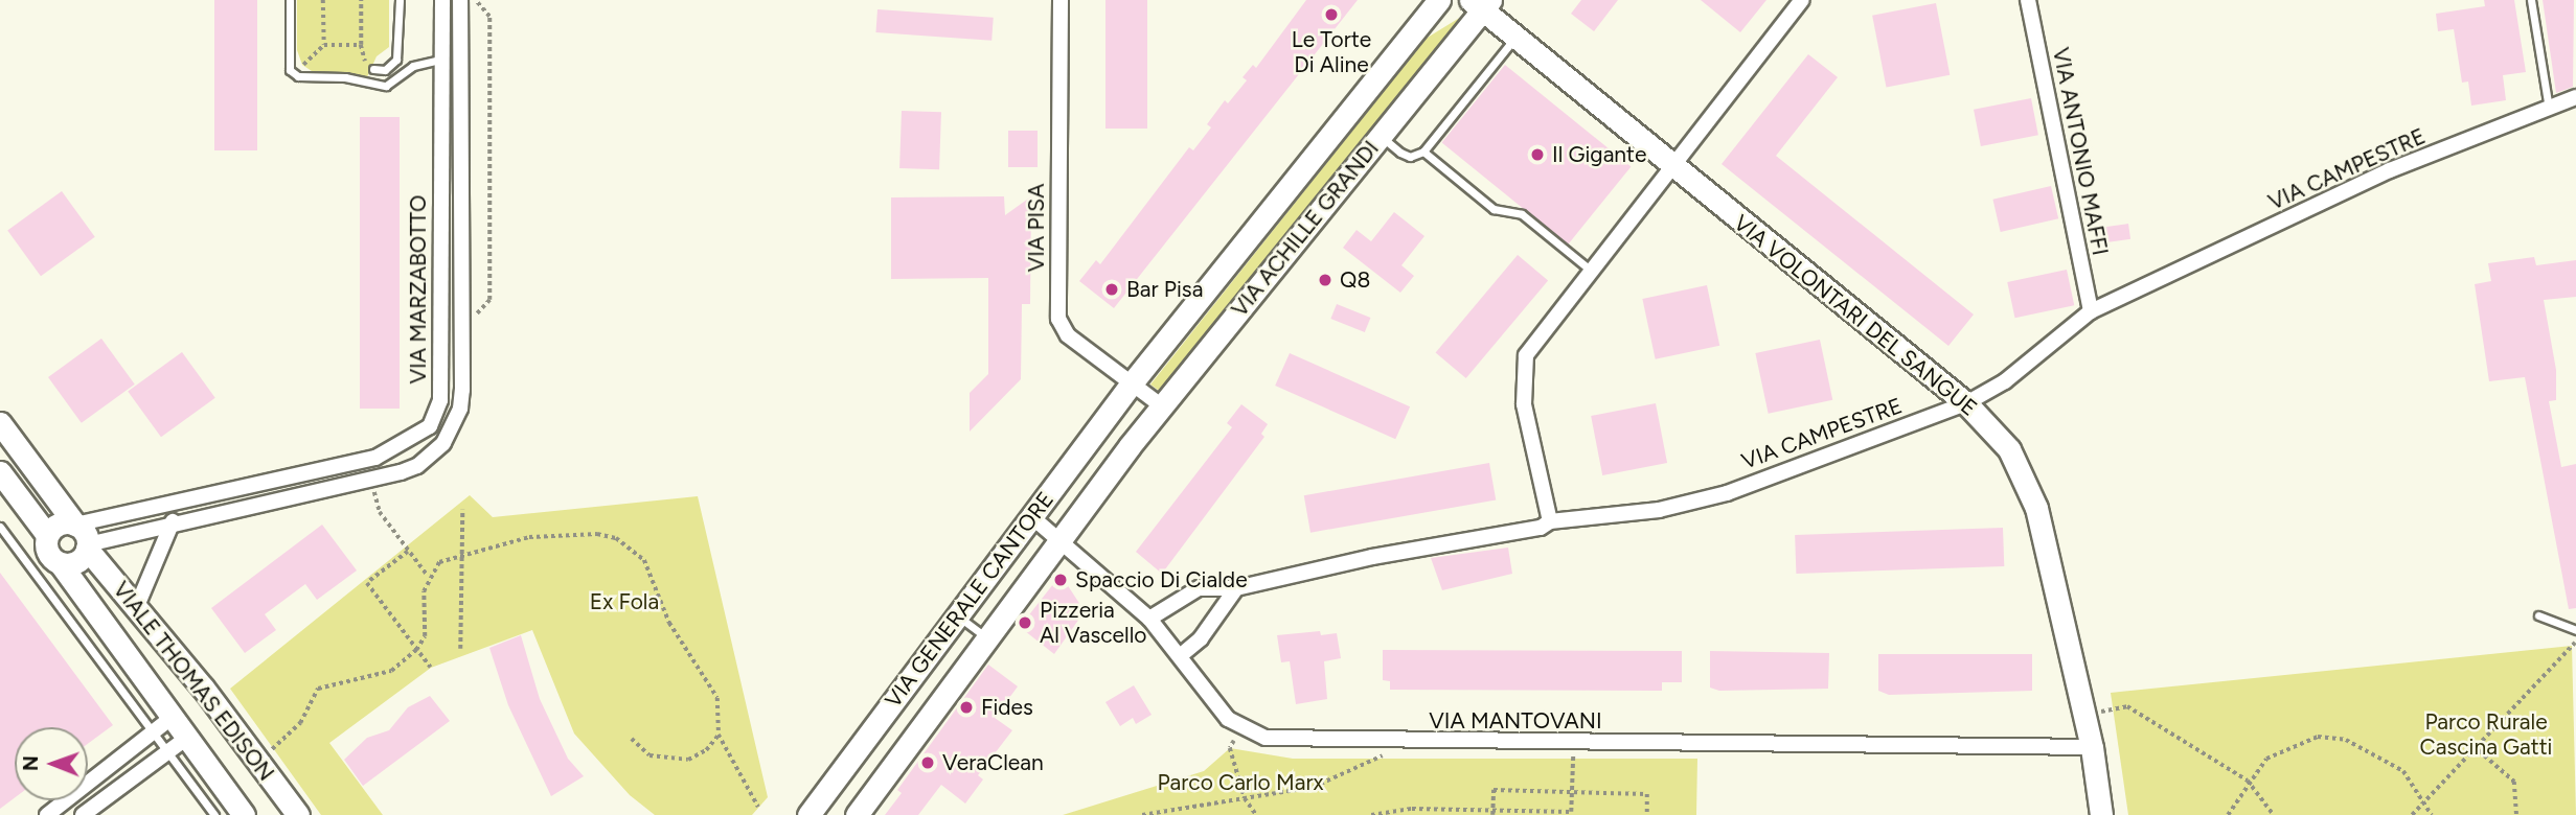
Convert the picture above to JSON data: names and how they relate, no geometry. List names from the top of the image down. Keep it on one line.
{"streets":{"street":["VIA ANTONIO MAFFI","VIA CAMPESTRE","VIA PISA","VIA ACHILLE GRANDI","VIA MARZABOTTO","VIA VOLONTARI DEL SANGUE","VIA GENERALE CANTORE","VIALE THOMAS EDISON","VIA MANTOVANI"]},"crossings":[["VIA ANTONIO MAFFI","VIA CAMPESTRE"],["VIA CAMPESTRE","VIA VOLONTARI DEL SANGUE"],["VIA PISA","VIA ACHILLE GRANDI"],["VIA PISA","VIA GENERALE CANTORE"],["VIA ACHILLE GRANDI","VIA VOLONTARI DEL SANGUE"],["VIA ACHILLE GRANDI","VIA GENERALE CANTORE"],["VIA MARZABOTTO","VIALE THOMAS EDISON"],["VIA VOLONTARI DEL SANGUE","VIA MANTOVANI"]],"parks":["Ex Fola","Parco Rurale Cascina Gatti","Parco Carlo Marx"],"places":["Le Torte Di Aline","Il Gigante","Q8","Bar Pisa","Spaccio Di Cialde","Pizzeria Al Vascello","Fides","VeraClean"],"north":"left"}
